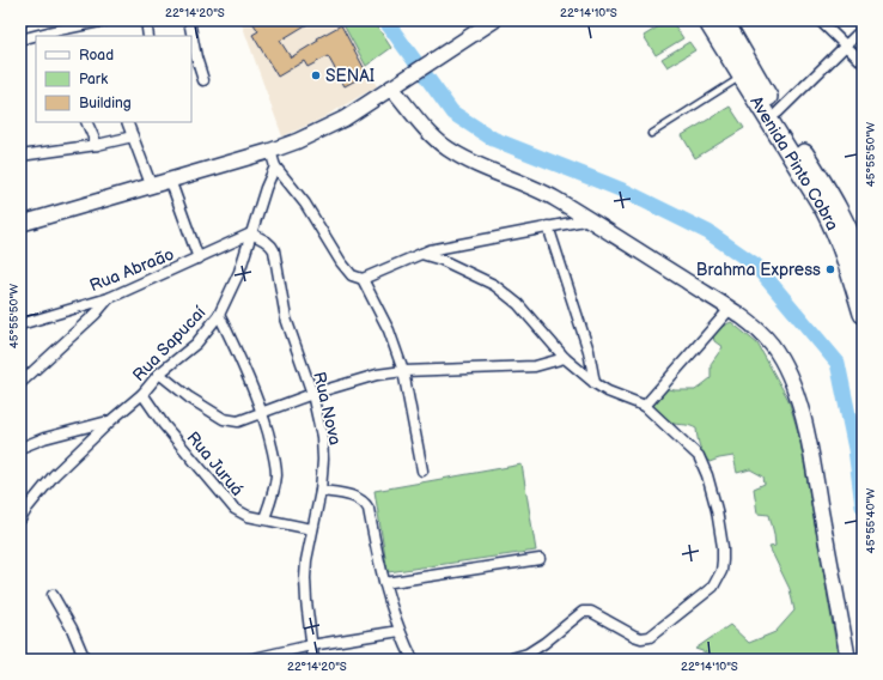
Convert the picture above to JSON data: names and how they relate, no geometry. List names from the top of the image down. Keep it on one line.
{"streets":{"highway":["Avenida Pinto Cobra"],"street":["Rua Abraão","Rua Sapucaí","Rua Nova","Rua Juruá"]},"crossings":[["Rua Abraão","Rua Sapucaí"],["Rua Abraão","Rua Nova"],["Rua Sapucaí","Rua Nova"],["Rua Sapucaí","Rua Juruá"],["Rua Nova","Rua Juruá"]],"places":["SENAI","Brahma Express"],"legend":["Road","Park","Building"],"coordinates":["22°14'20\"S","22°14'10\"S","45°55'50\"W","45°55'40\"W"]}
